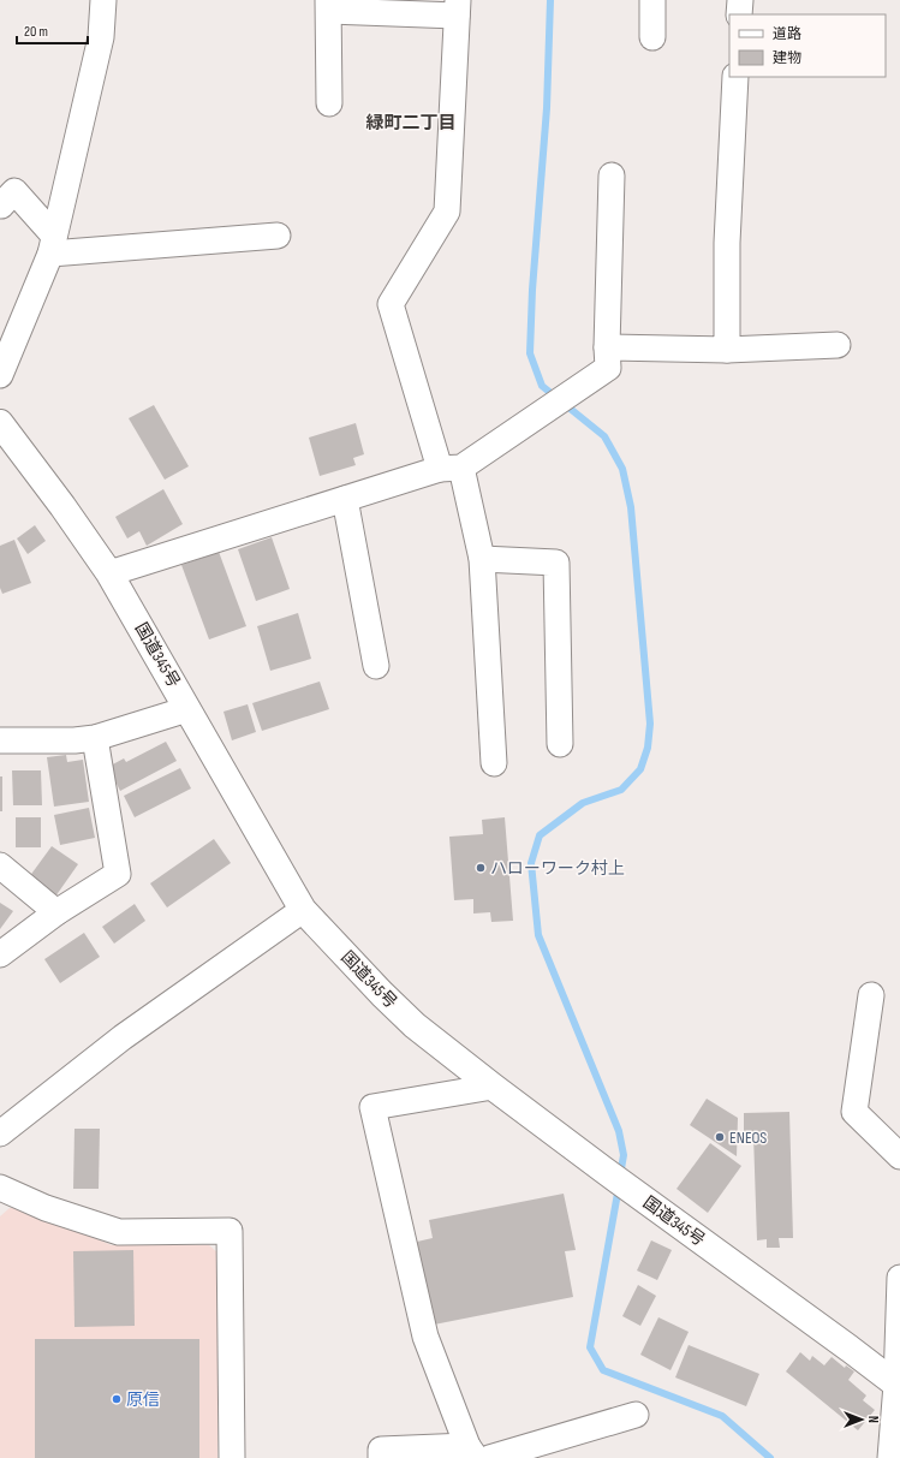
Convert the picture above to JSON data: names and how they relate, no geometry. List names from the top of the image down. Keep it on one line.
{"streets":{"highway":["国道345号"]},"districts":["緑町二丁目"],"places":["ハローワーク村上","ENEOS","原信"],"legend":["道路","建物"],"scale_bar":"20 m","north":"right"}
